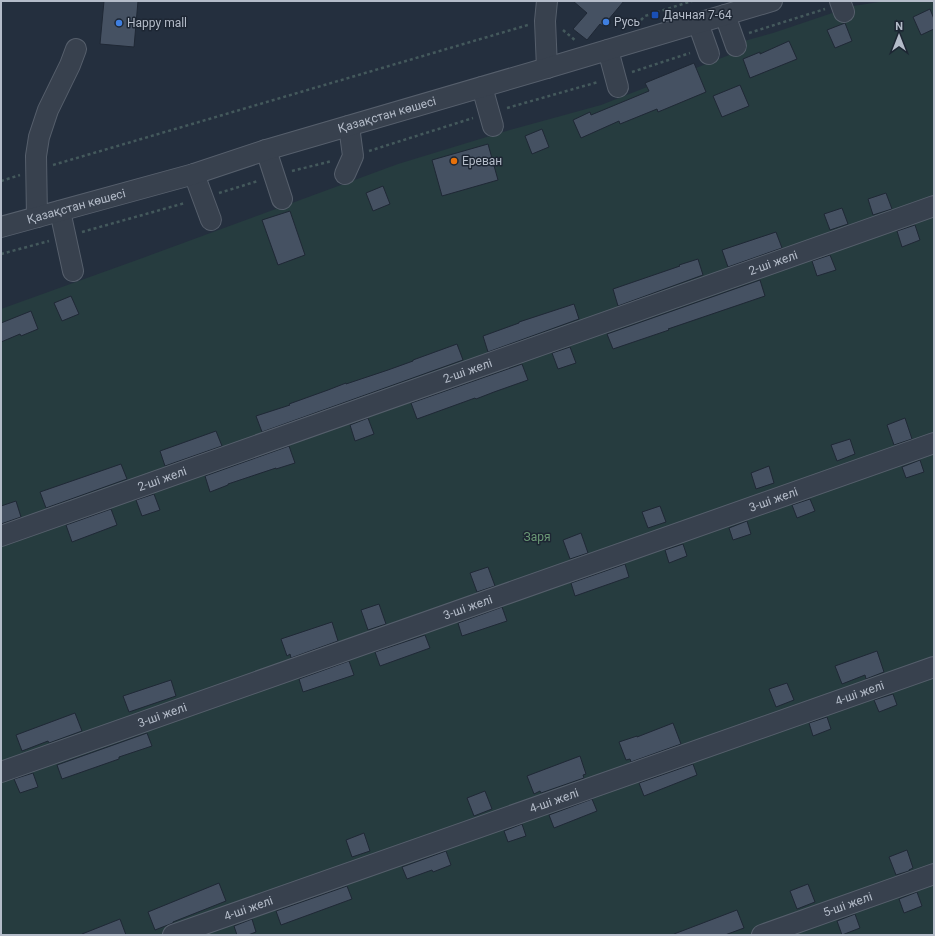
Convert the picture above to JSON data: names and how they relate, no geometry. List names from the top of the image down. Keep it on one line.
{"streets":{"street":["Қазақстан көшесі","2-ші желі","3-ші желі","4-ші желі","5-ші желі"]},"parks":["Заря"],"places":{"transit":["Дачная 7-64"],"other":["Русь","Happy mall","Ереван"]},"north":"top"}
